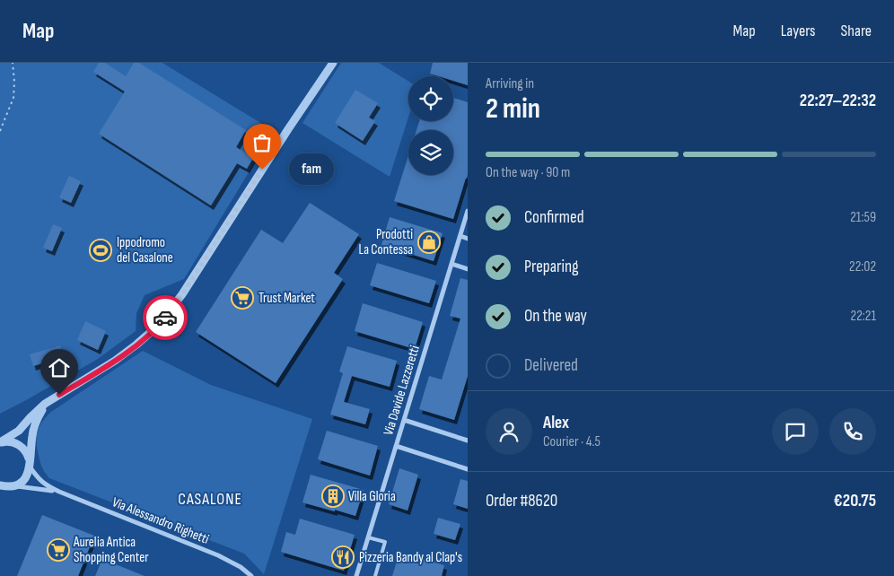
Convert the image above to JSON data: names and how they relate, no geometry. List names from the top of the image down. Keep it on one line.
{"streets":{"street":["Via Davide Lazzeretti","Via Alessandro Righetti"]},"districts":["CASALONE"],"places":{"other":["fam"],"shop":["Prodotti La Contessa"],"sports":["Ippodromo del Casalone"],"supermarket":["Trust Market","Aurelia Antica Shopping Center"],"building":["Villa Gloria"],"restaurant":["Pizzeria Bandy al Clap's"]},"page":{"header":"Map","nav":["Map","Layers","Share"],"heading":["2 min","Arriving in","22:27–22:32"],"panel":["Alex","Courier · 4.5","Order #8620","€20.75"],"bar":"On the way · 90 m","bubble":"fam","list":[["Confirmed","21:59"],["Preparing","22:02"],["On the way","22:21"],"Delivered"]}}
